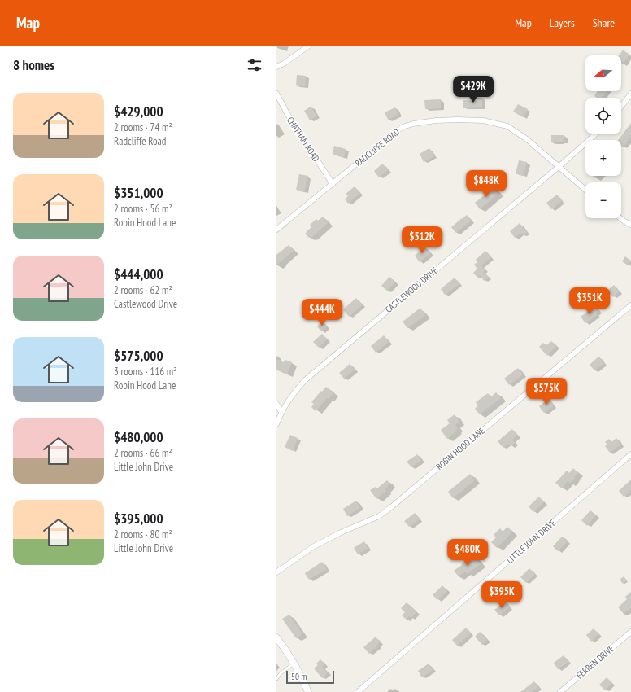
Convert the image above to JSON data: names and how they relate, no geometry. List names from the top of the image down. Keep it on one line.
{"streets":{"street":["CHATHAM ROAD","RADCLIFFE ROAD","CASTLEWOOD DRIVE","ROBIN HOOD LANE","LITTLE JOHN DRIVE","FERREN DRIVE"]},"crossings":[["CHATHAM ROAD","RADCLIFFE ROAD"],["RADCLIFFE ROAD","CASTLEWOOD DRIVE"]],"scale_bar":"50 m","north":"left","page":{"header":"Map","nav":["Map","Layers","Share"],"heading":"8 homes","map_buttons":["+","−"],"price":["$429K","$848K","$512K","$351K","$444K","$575K","$480K","$395K"],"list":[{"name":"$429,000","note":"2 rooms · 74 m² · Radcliffe Road"},{"name":"$351,000","note":"2 rooms · 56 m² · Robin Hood Lane"},{"name":"$444,000","note":"2 rooms · 62 m² · Castlewood Drive"},{"name":"$575,000","note":"3 rooms · 116 m² · Robin Hood Lane"},{"name":"$480,000","note":"2 rooms · 66 m² · Little John Drive"},{"name":"$395,000","note":"2 rooms · 80 m² · Little John Drive"}],"scale":"50 m"}}
